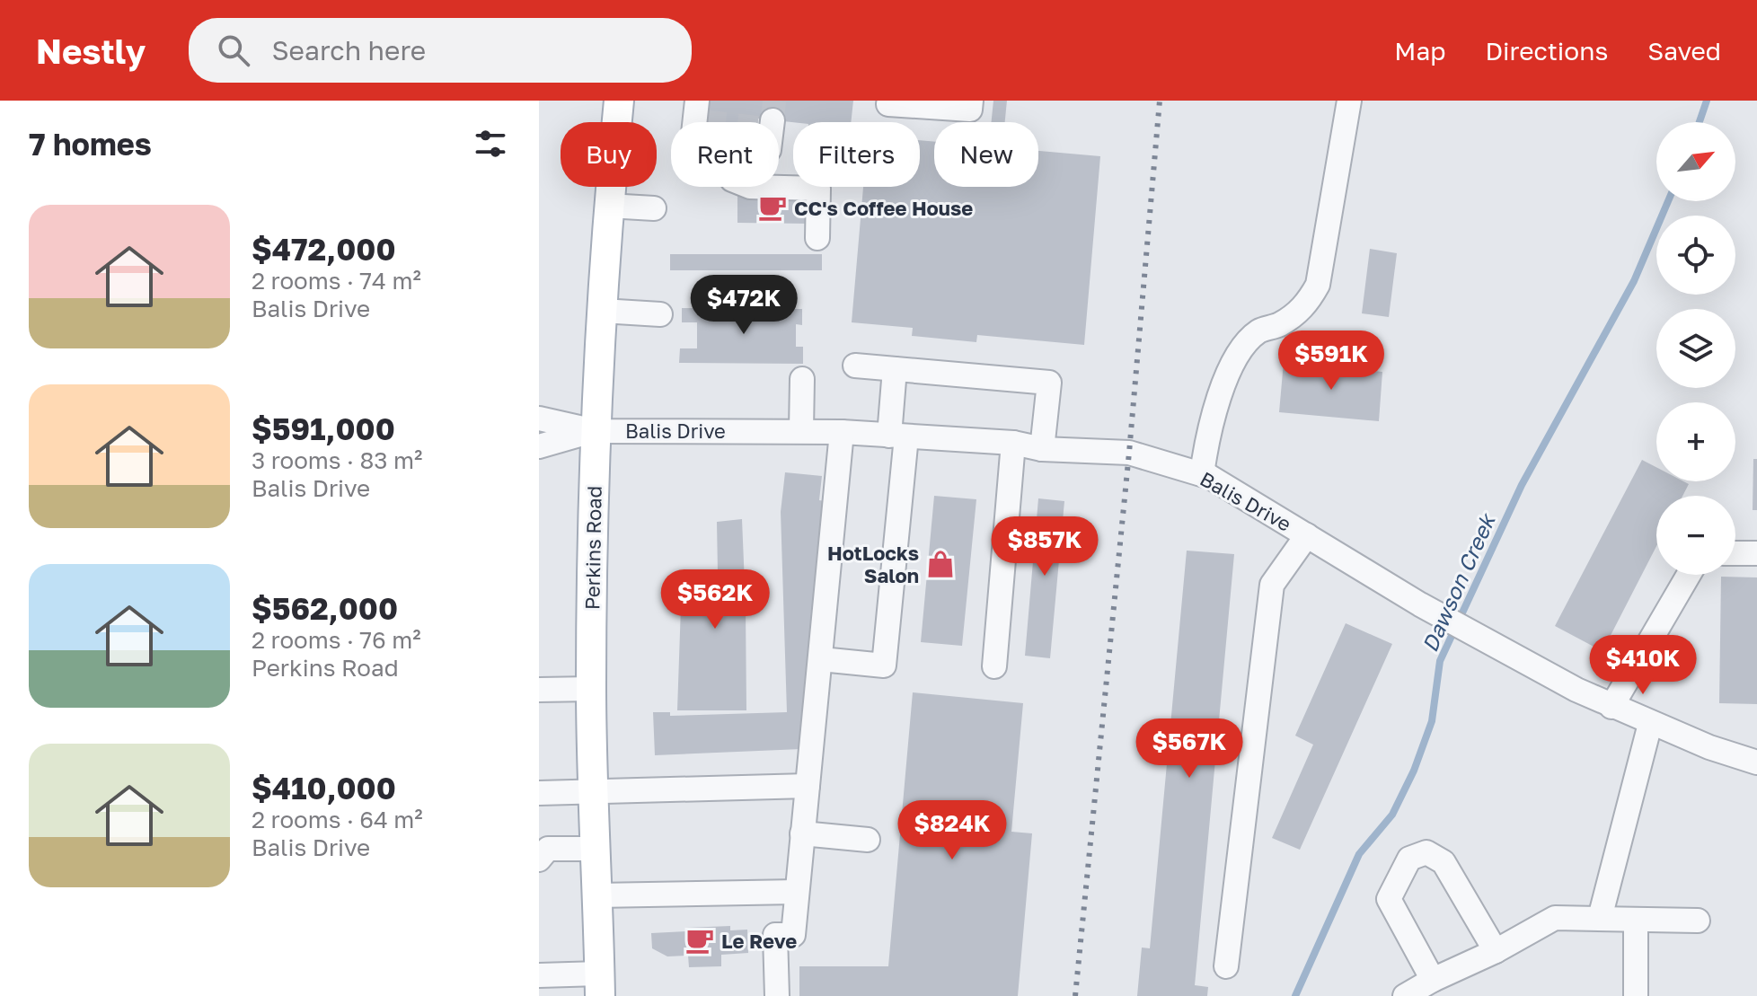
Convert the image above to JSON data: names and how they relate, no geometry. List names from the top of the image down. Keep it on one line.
{"streets":{"main road":["Perkins Road"],"street":["Balis Drive"]},"crossings":[["Balis Drive","Perkins Road"]],"water":["Dawson Creek"],"places":{"cafe":["CC's Coffee House","Le Reve"],"shop":["HotLocks Salon"]},"north":"top right","page":{"header":"Nestly","search":"Search here","nav":["Map","Directions","Saved"],"heading":"7 homes","map_buttons":["+","−"],"chip":["Buy","Rent","Filters","New"],"list":[{"name":"$472,000","note":"2 rooms · 74 m² · Balis Drive"},{"name":"$591,000","note":"3 rooms · 83 m² · Balis Drive"},{"name":"$562,000","note":"2 rooms · 76 m² · Perkins Road"},{"name":"$410,000","note":"2 rooms · 64 m² · Balis Drive"}],"price":["$472K","$591K","$857K","$562K","$410K","$567K","$824K"]}}
